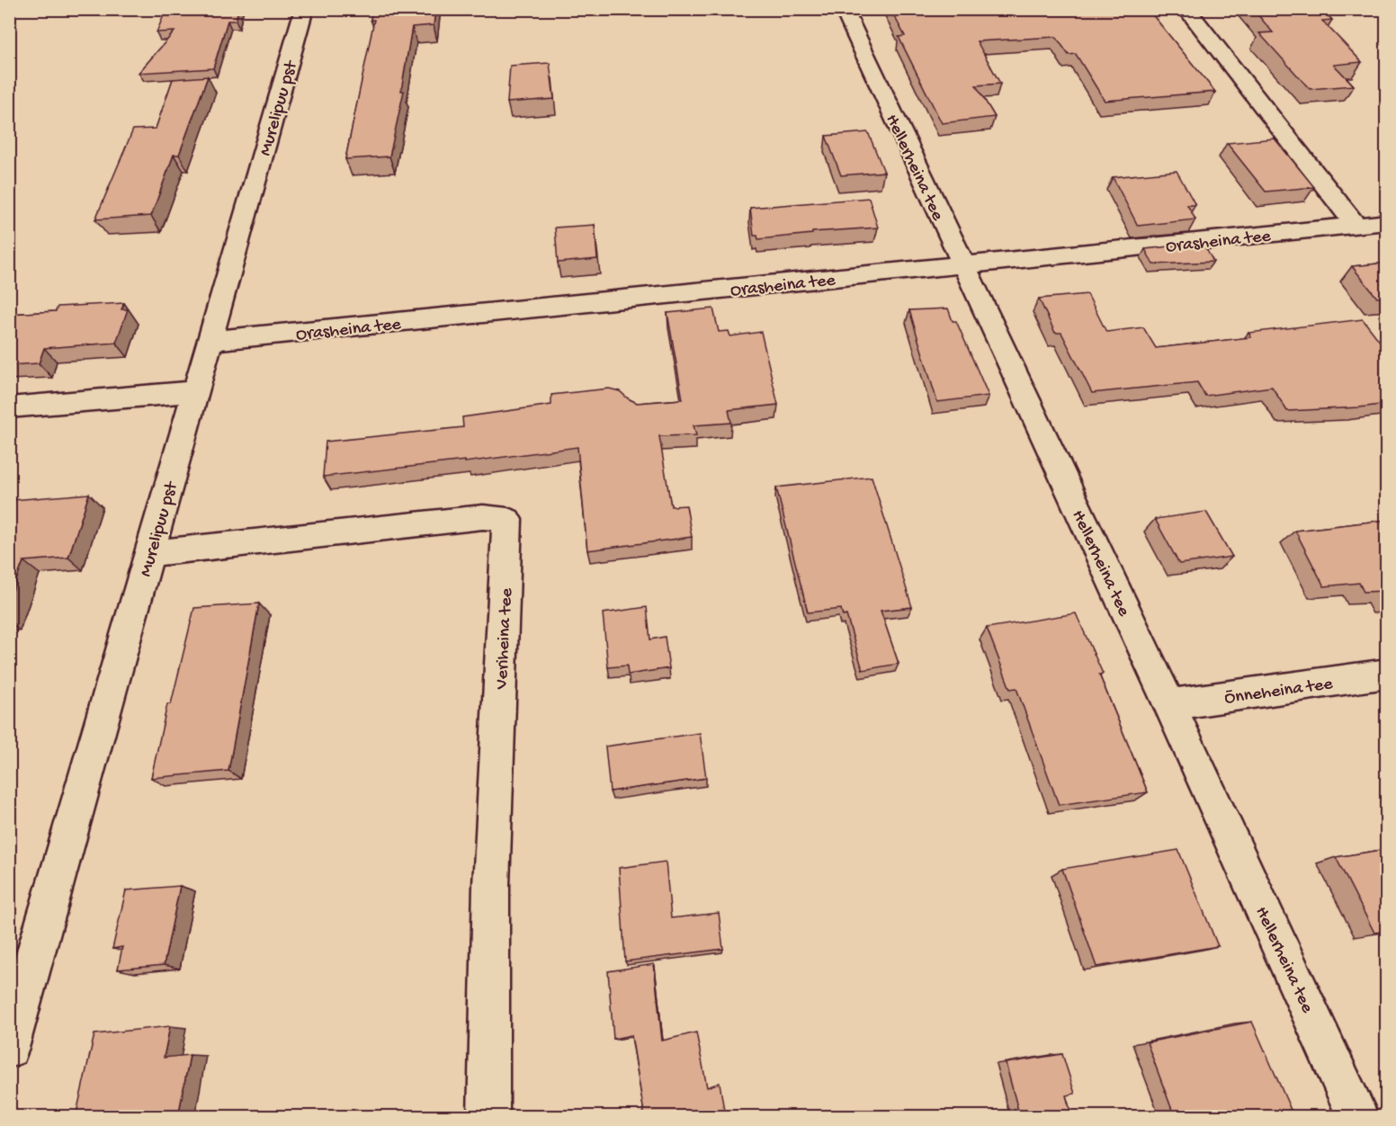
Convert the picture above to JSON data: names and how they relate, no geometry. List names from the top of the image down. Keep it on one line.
{"streets":{"street":["Murelipuu pst","Hellerheina tee","Orasheina tee","Veriheina tee","Õnneheina tee"]},"crossings":[["Murelipuu pst","Orasheina tee"],["Murelipuu pst","Veriheina tee"],["Hellerheina tee","Orasheina tee"],["Hellerheina tee","Õnneheina tee"]]}
